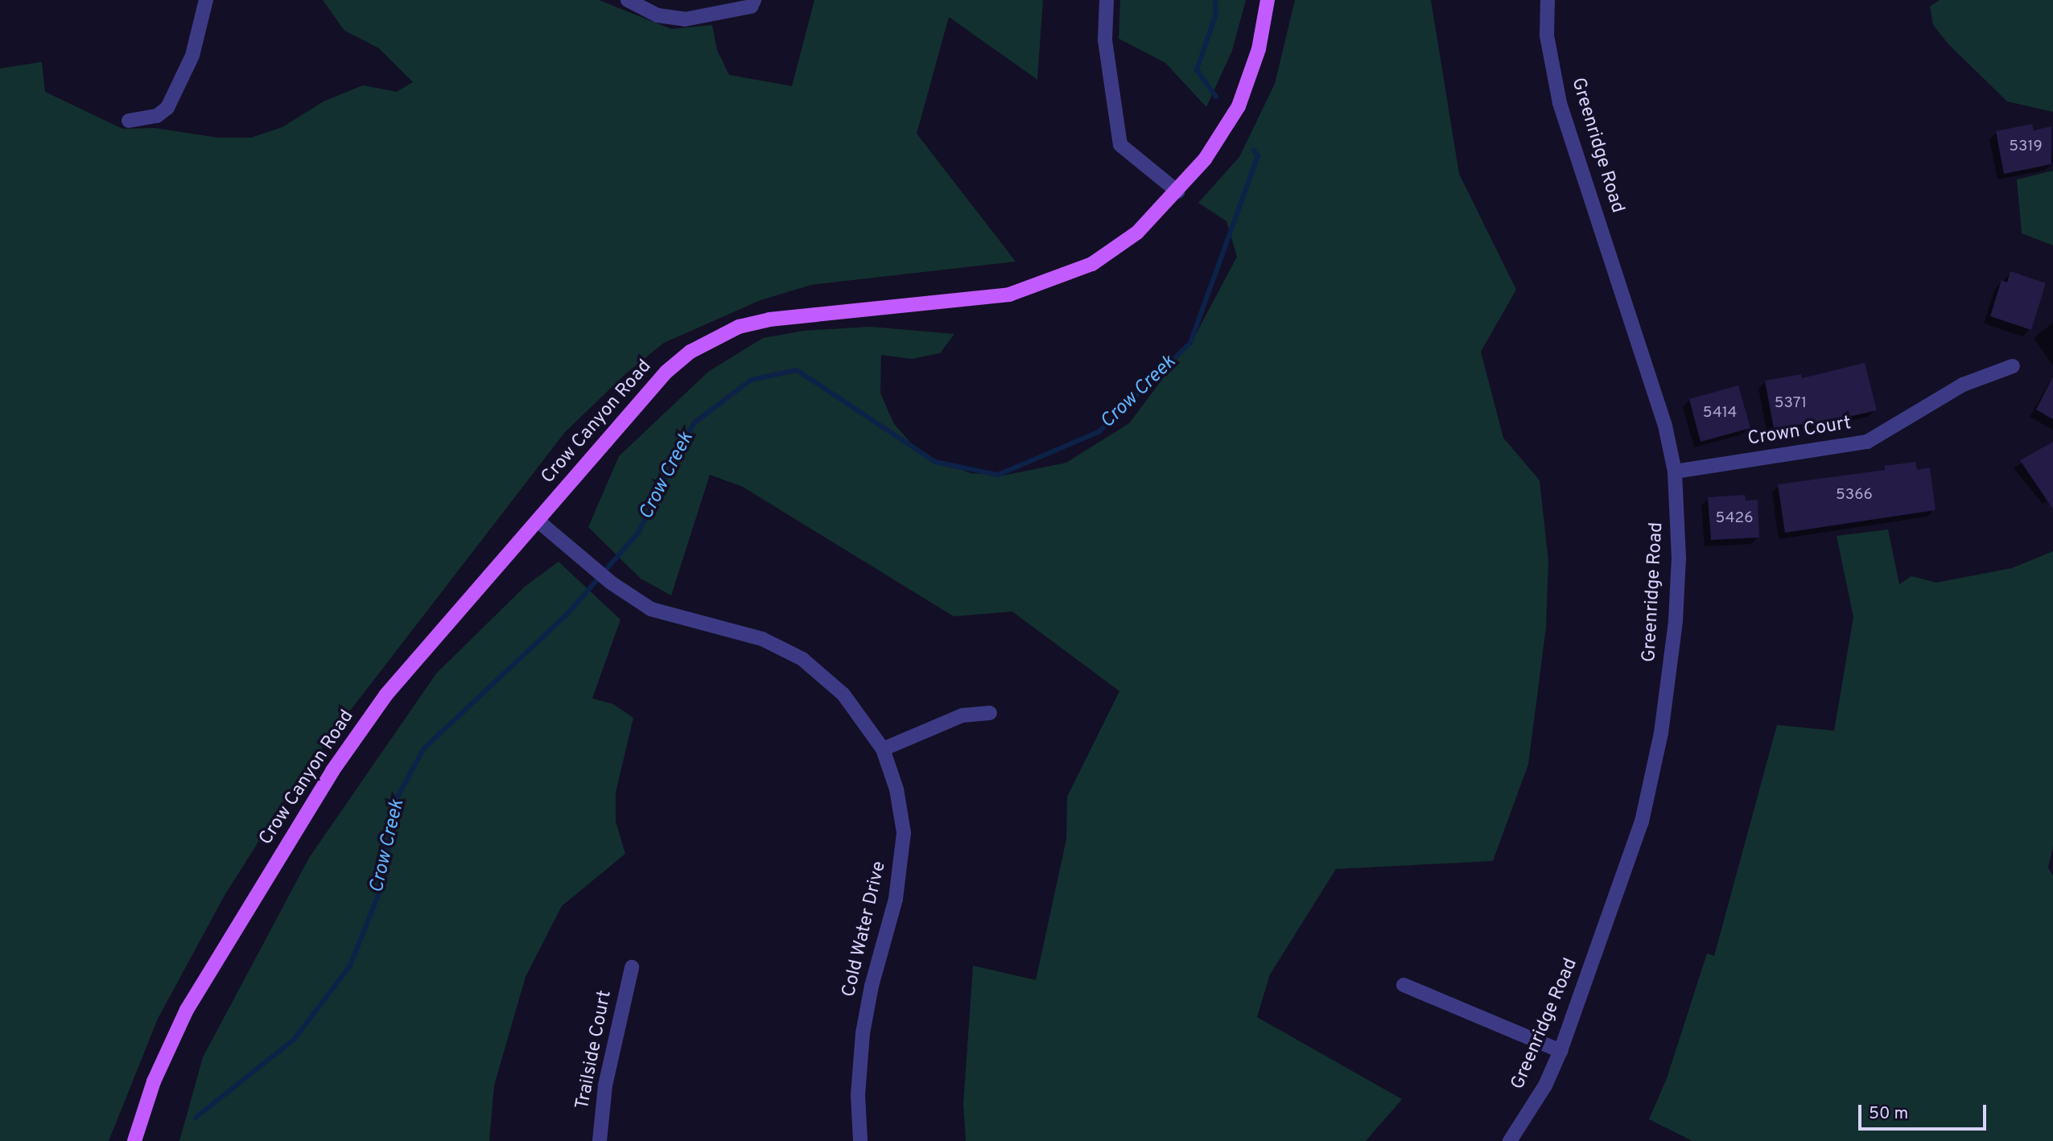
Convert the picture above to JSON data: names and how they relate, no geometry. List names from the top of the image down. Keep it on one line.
{"streets":{"main road":["Crow Canyon Road"],"street":["Greenridge Road","Crown Court","Cold Water Drive","Trailside Court"]},"crossings":[["Greenridge Road","Crown Court"],["Crow Canyon Road","Cold Water Drive"]],"water":["Crow Creek"],"house_numbers":["5319","5371","5414","5366","5426"],"scale_bar":"50 m"}
